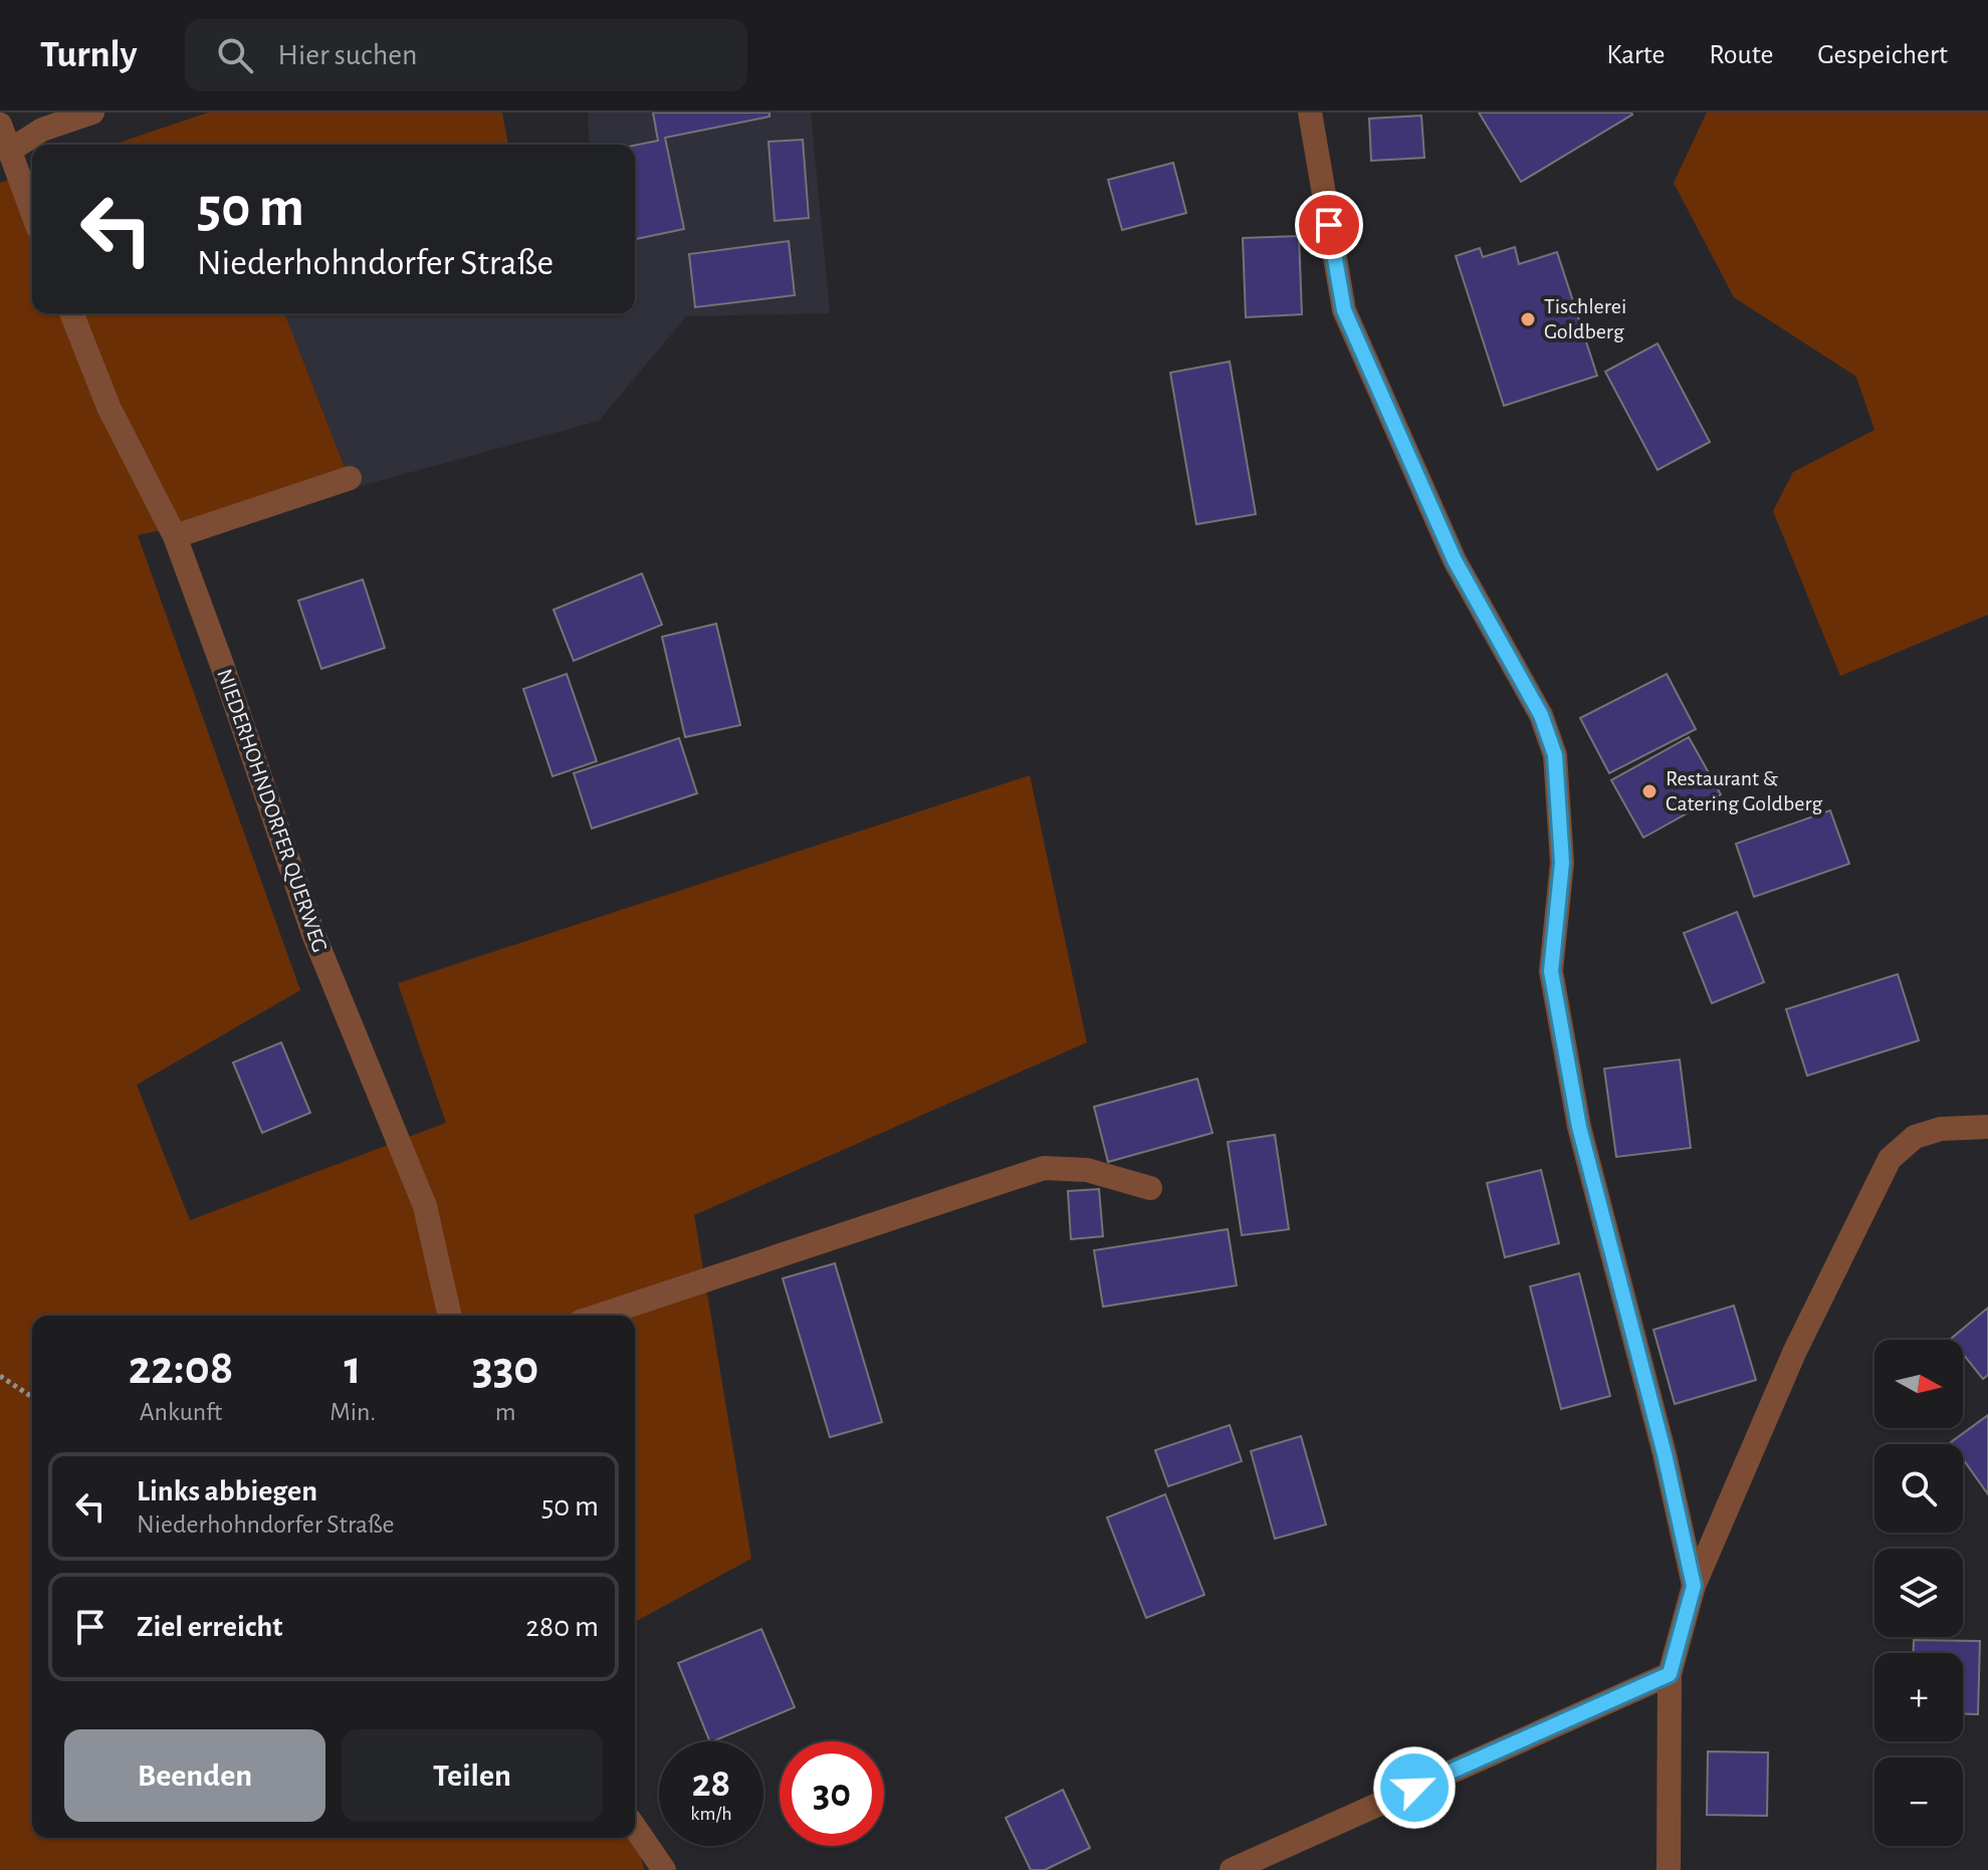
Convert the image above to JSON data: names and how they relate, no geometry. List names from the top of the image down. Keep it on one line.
{"streets":{"street":["NIEDERHOHNDORFER QUERWEG"]},"places":["Tischlerei Goldberg","Restaurant & Catering Goldberg"],"north":"right","page":{"header":"Turnly","search":"Hier suchen","nav":["Karte","Route","Gespeichert"],"turn":["50 m","Niederhohndorfer Straße"],"eta":["22:08","Ankunft","1","Min.","330","m"],"map_buttons":["+","−"],"list":[{"name":"Links abbiegen","note":"Niederhohndorfer Straße","value":"50 m"},{"name":"Ziel erreicht","value":"280 m"}],"buttons":["Beenden","Teilen"],"speed":"28 km/h","limit":"30"}}
